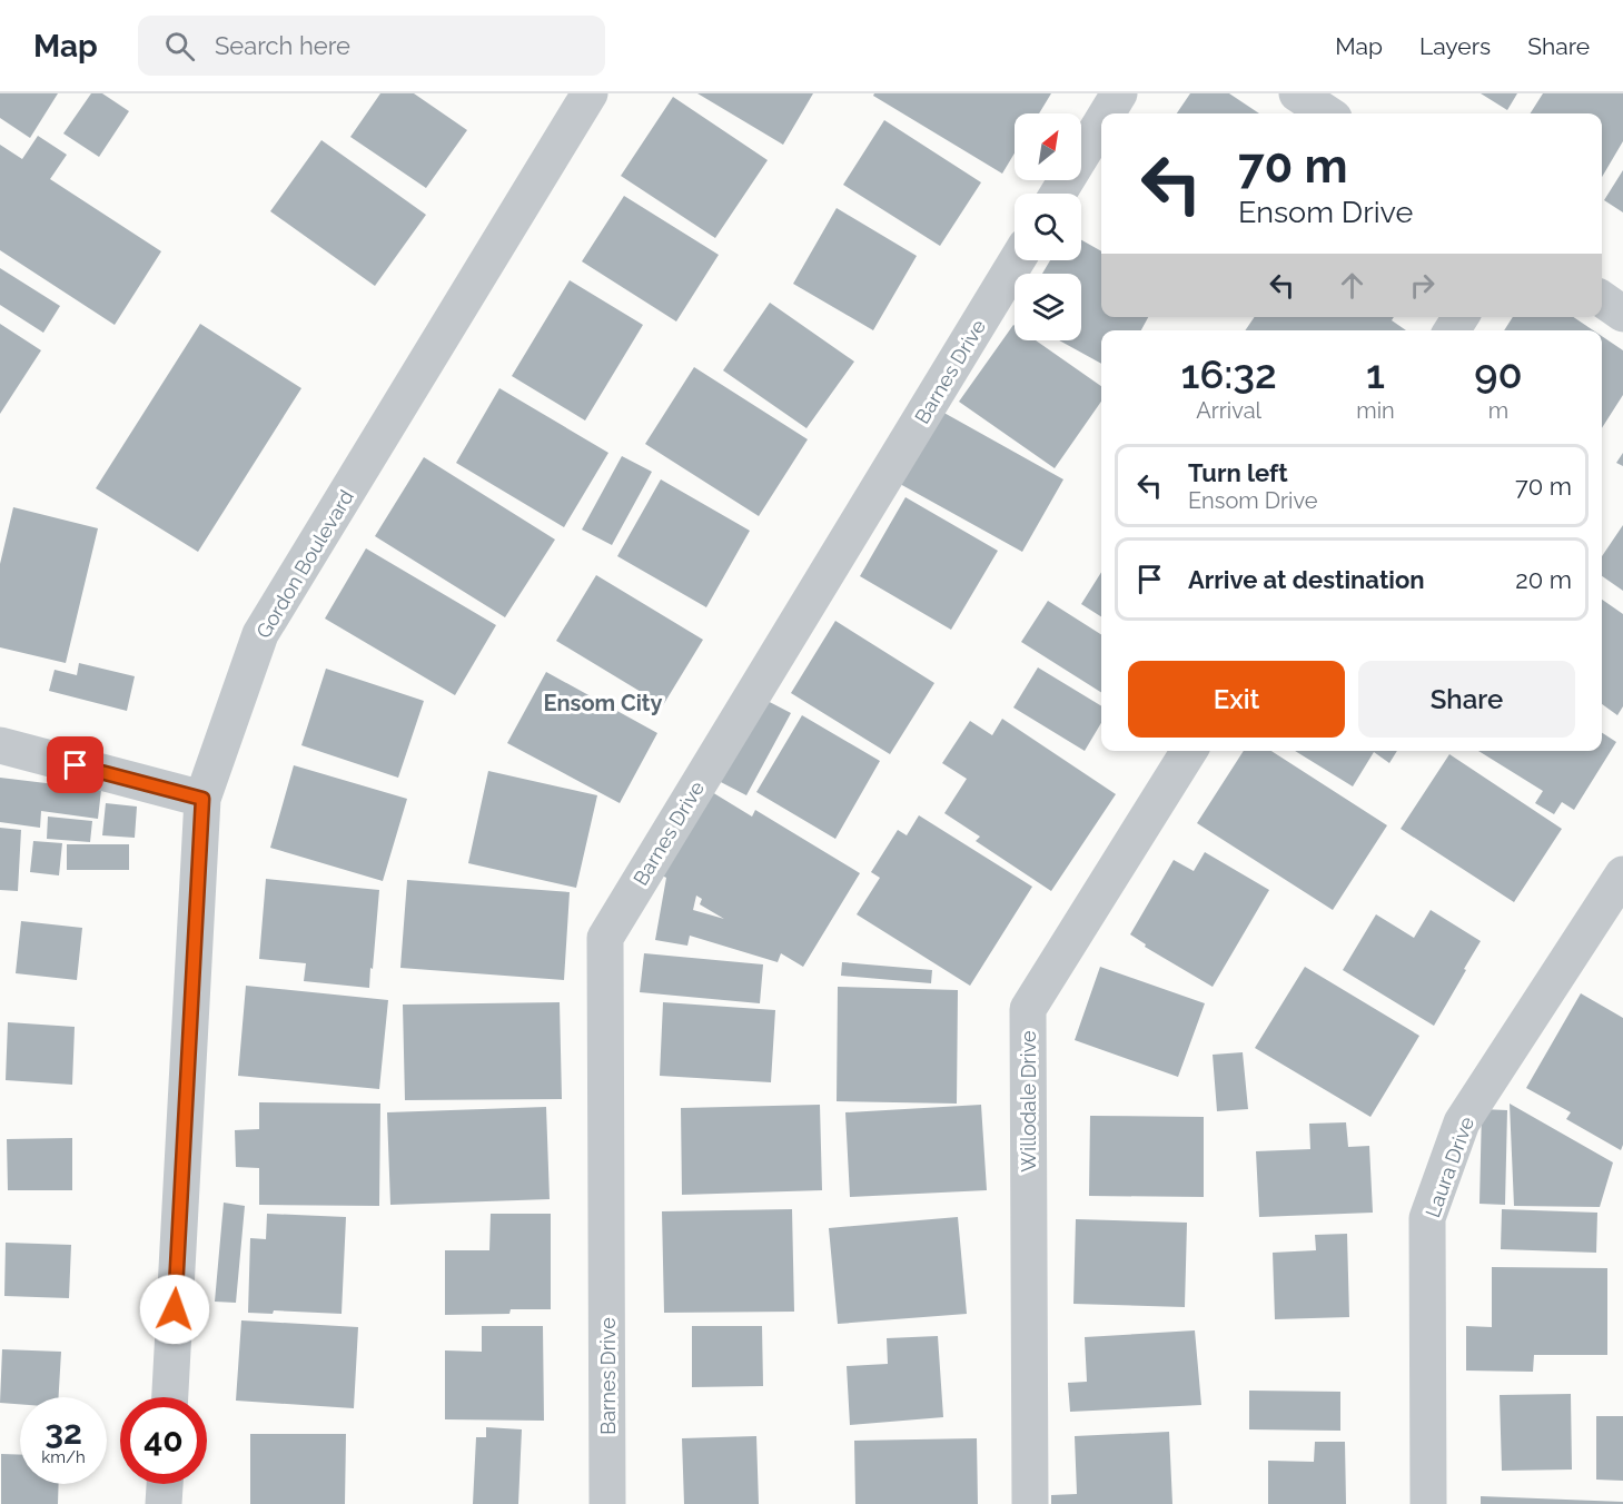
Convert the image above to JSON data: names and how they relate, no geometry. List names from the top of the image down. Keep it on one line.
{"streets":{"street":["Barnes Drive","Gordon Boulevard","Willodale Drive","Laura Drive"]},"districts":["Ensom City"],"north":"top right","page":{"header":"Map","search":"Search here","nav":["Map","Layers","Share"],"turn":["70 m","Ensom Drive"],"eta":["16:32","Arrival","1","min","90","m"],"list":[{"name":"Turn left","note":"Ensom Drive","value":"70 m"},{"name":"Arrive at destination","value":"20 m"}],"buttons":["Exit","Share"],"speed":"32 km/h","limit":"40"}}
